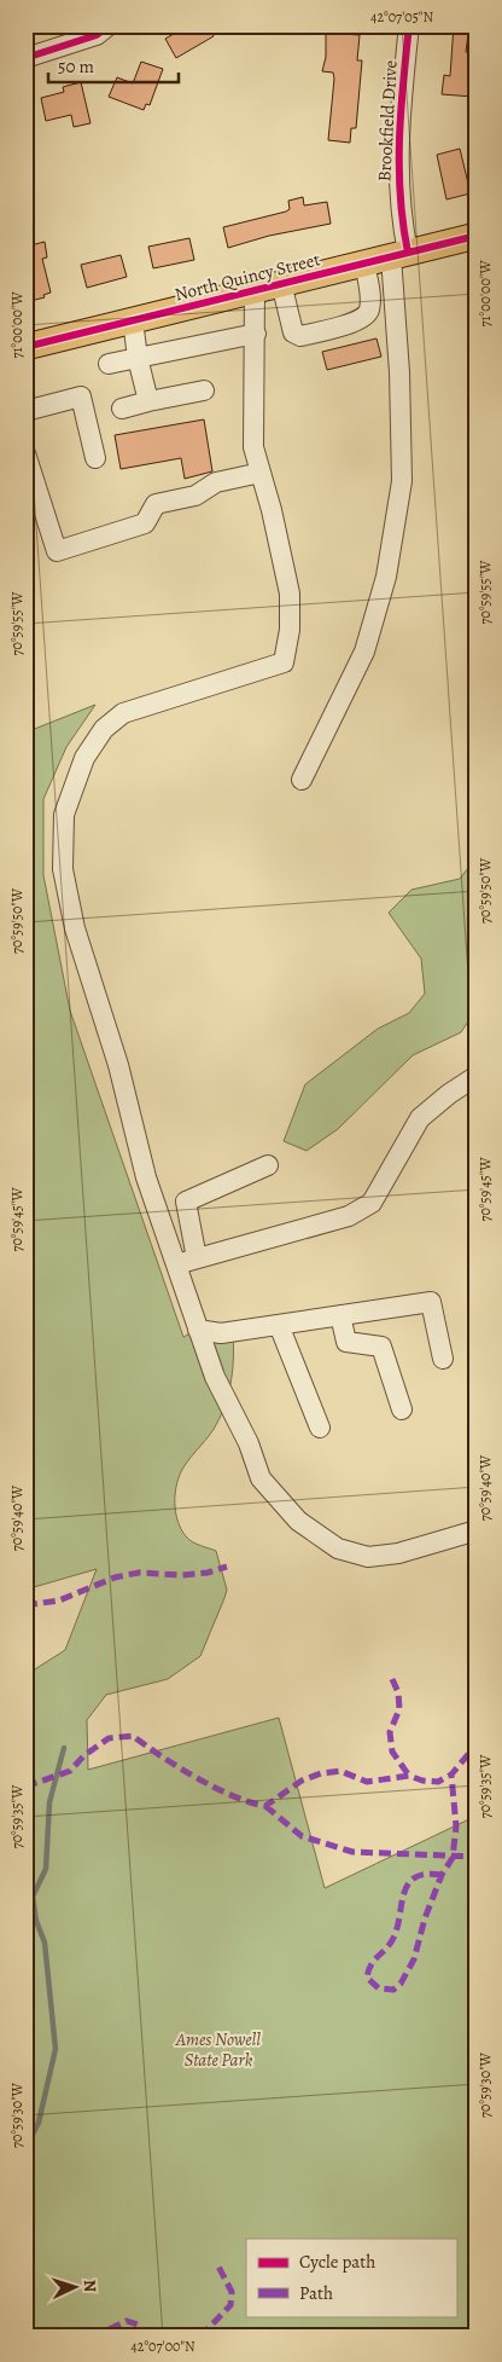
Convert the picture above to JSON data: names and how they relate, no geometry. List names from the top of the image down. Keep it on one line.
{"streets":{"main road":["North Quincy Street"],"street":["Brookfield Drive"]},"crossings":[["Brookfield Drive","North Quincy Street"]],"parks":["Ames Nowell State Park"],"legend":["Cycle path","Path"],"scale_bar":"50 m","north":"right","coordinates":["42°07'05\"N","71°00'00\"W","70°59'55\"W","70°59'50\"W","70°59'45\"W","70°59'40\"W","70°59'35\"W","70°59'30\"W","42°07'00\"N"]}
